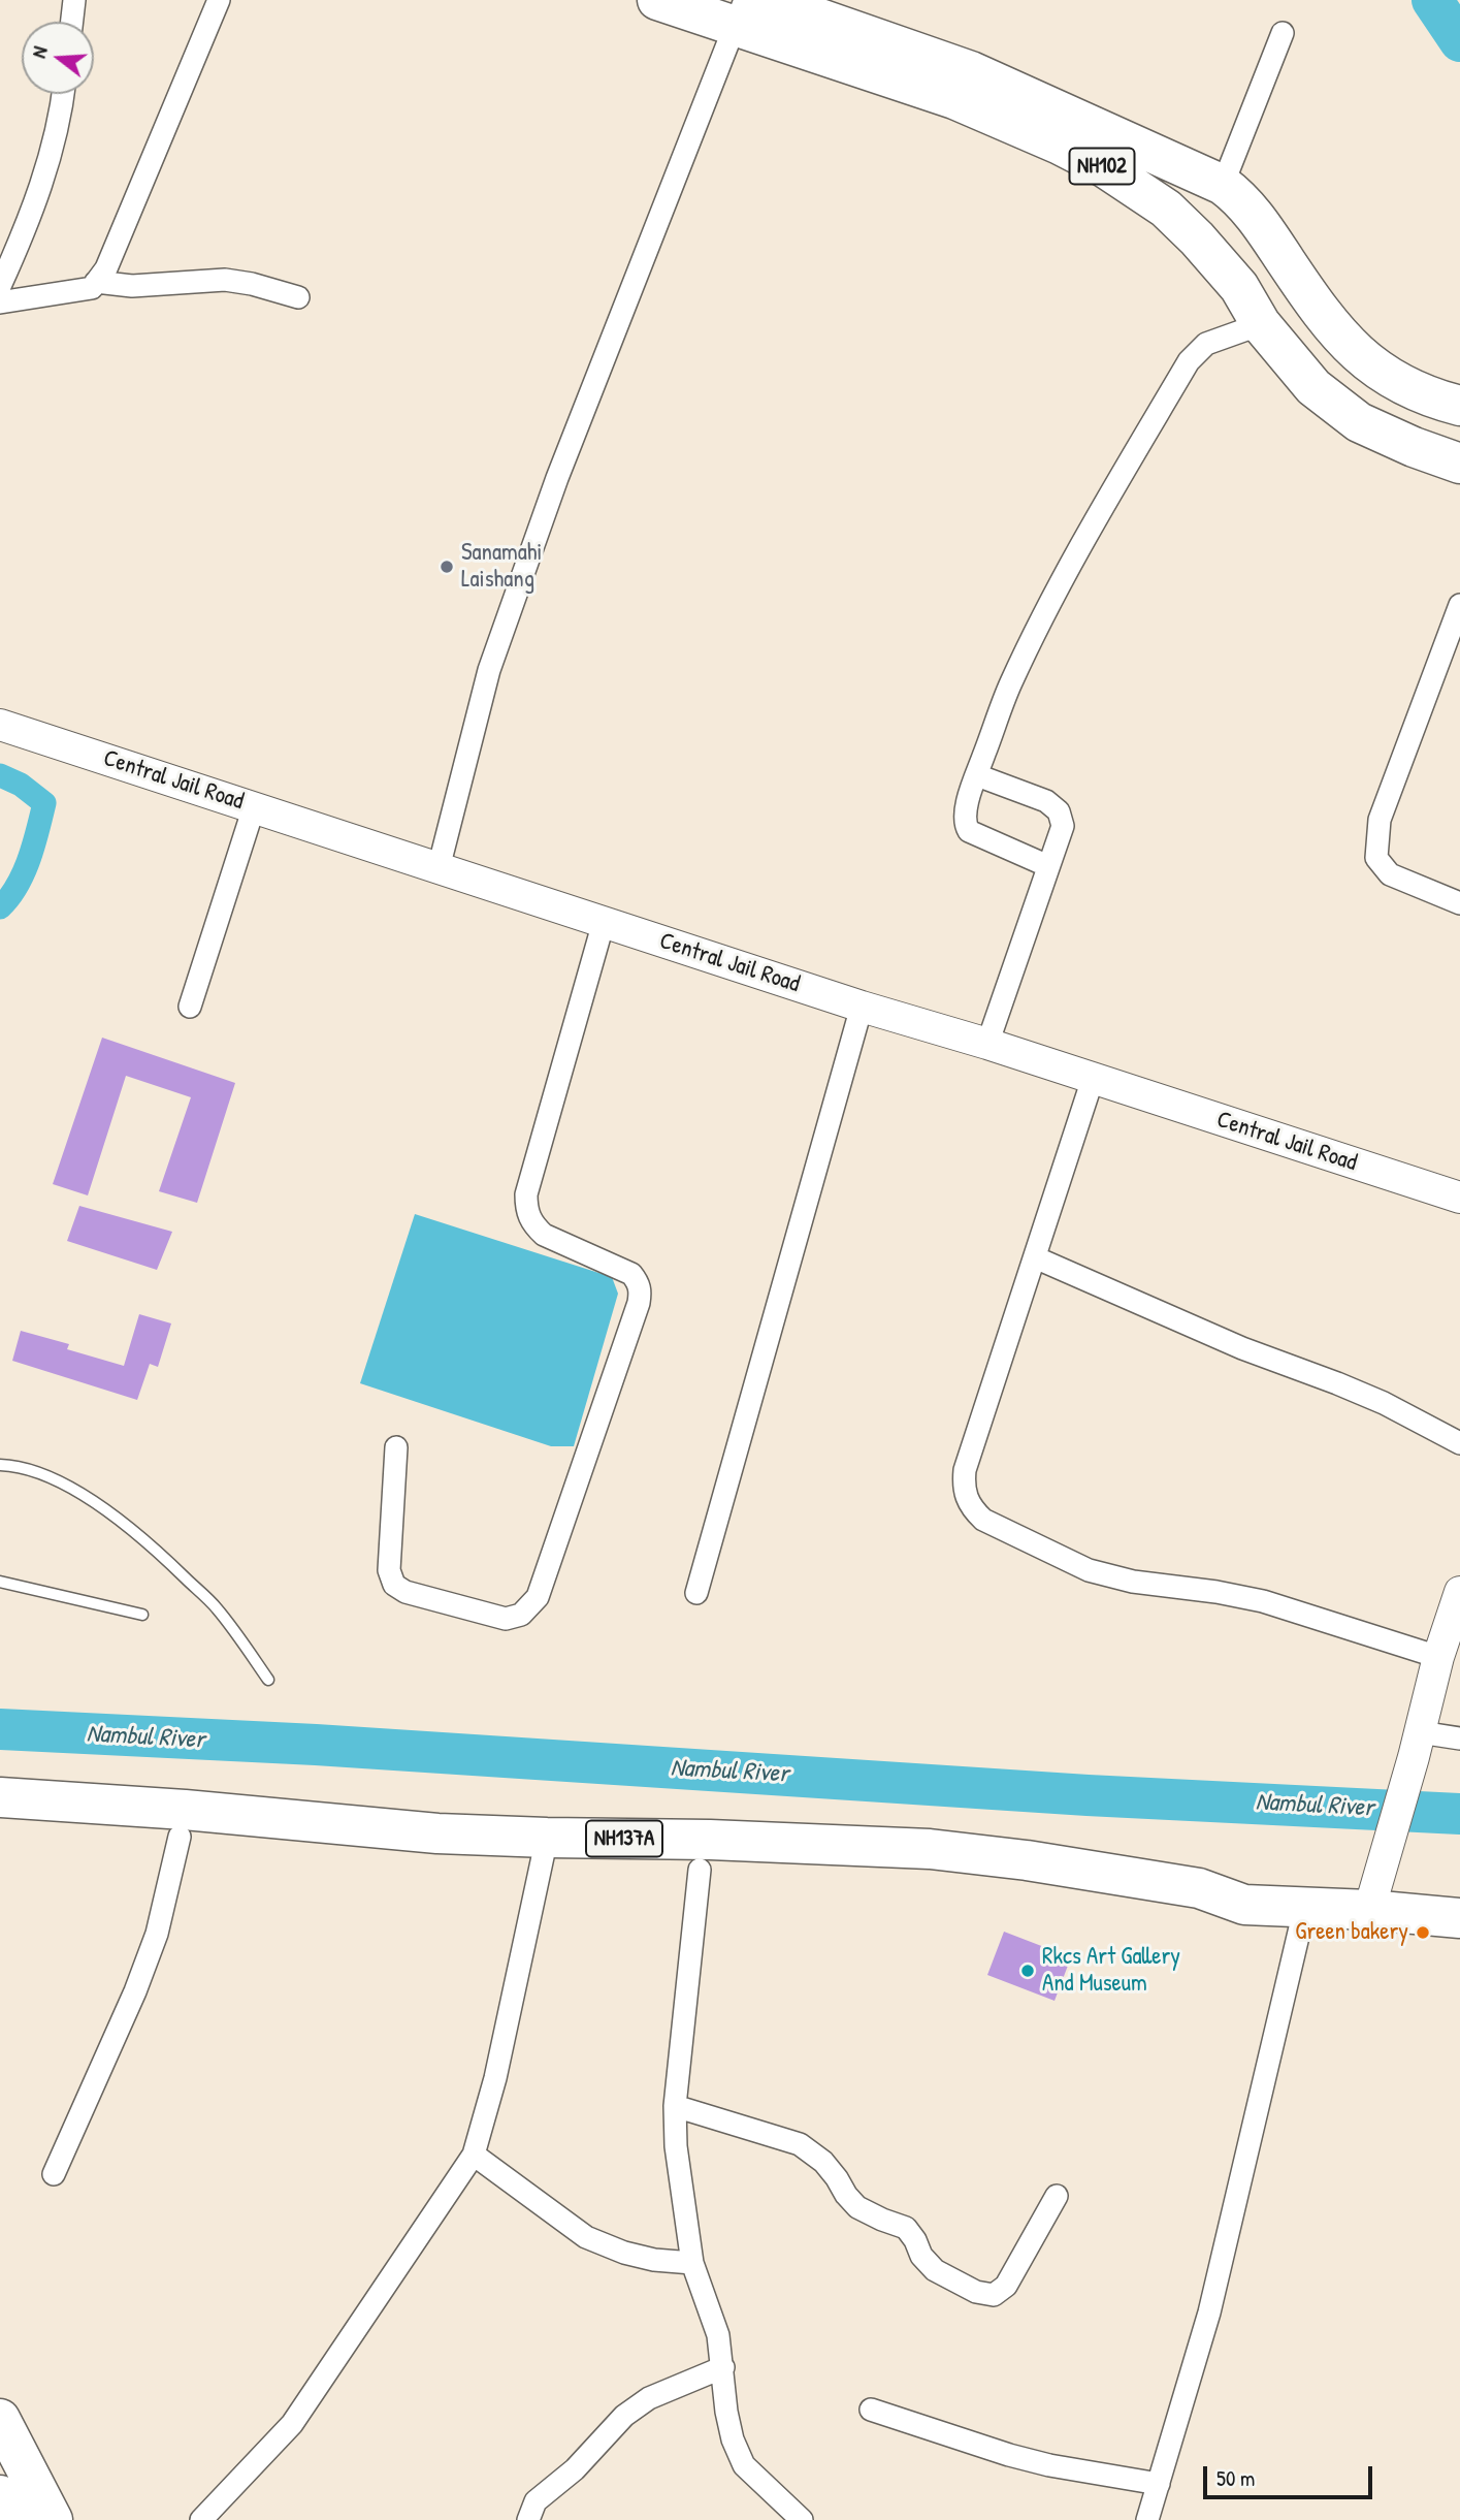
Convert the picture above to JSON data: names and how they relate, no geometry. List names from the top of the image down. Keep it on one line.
{"streets":{"highway":["NH102","NH137A"],"street":["Central Jail Road"]},"water":["Nambul River"],"places":["Sanamahi Laishang","Green bakery","Rkcs Art Gallery And Museum"],"scale_bar":"50 m","north":"left"}
